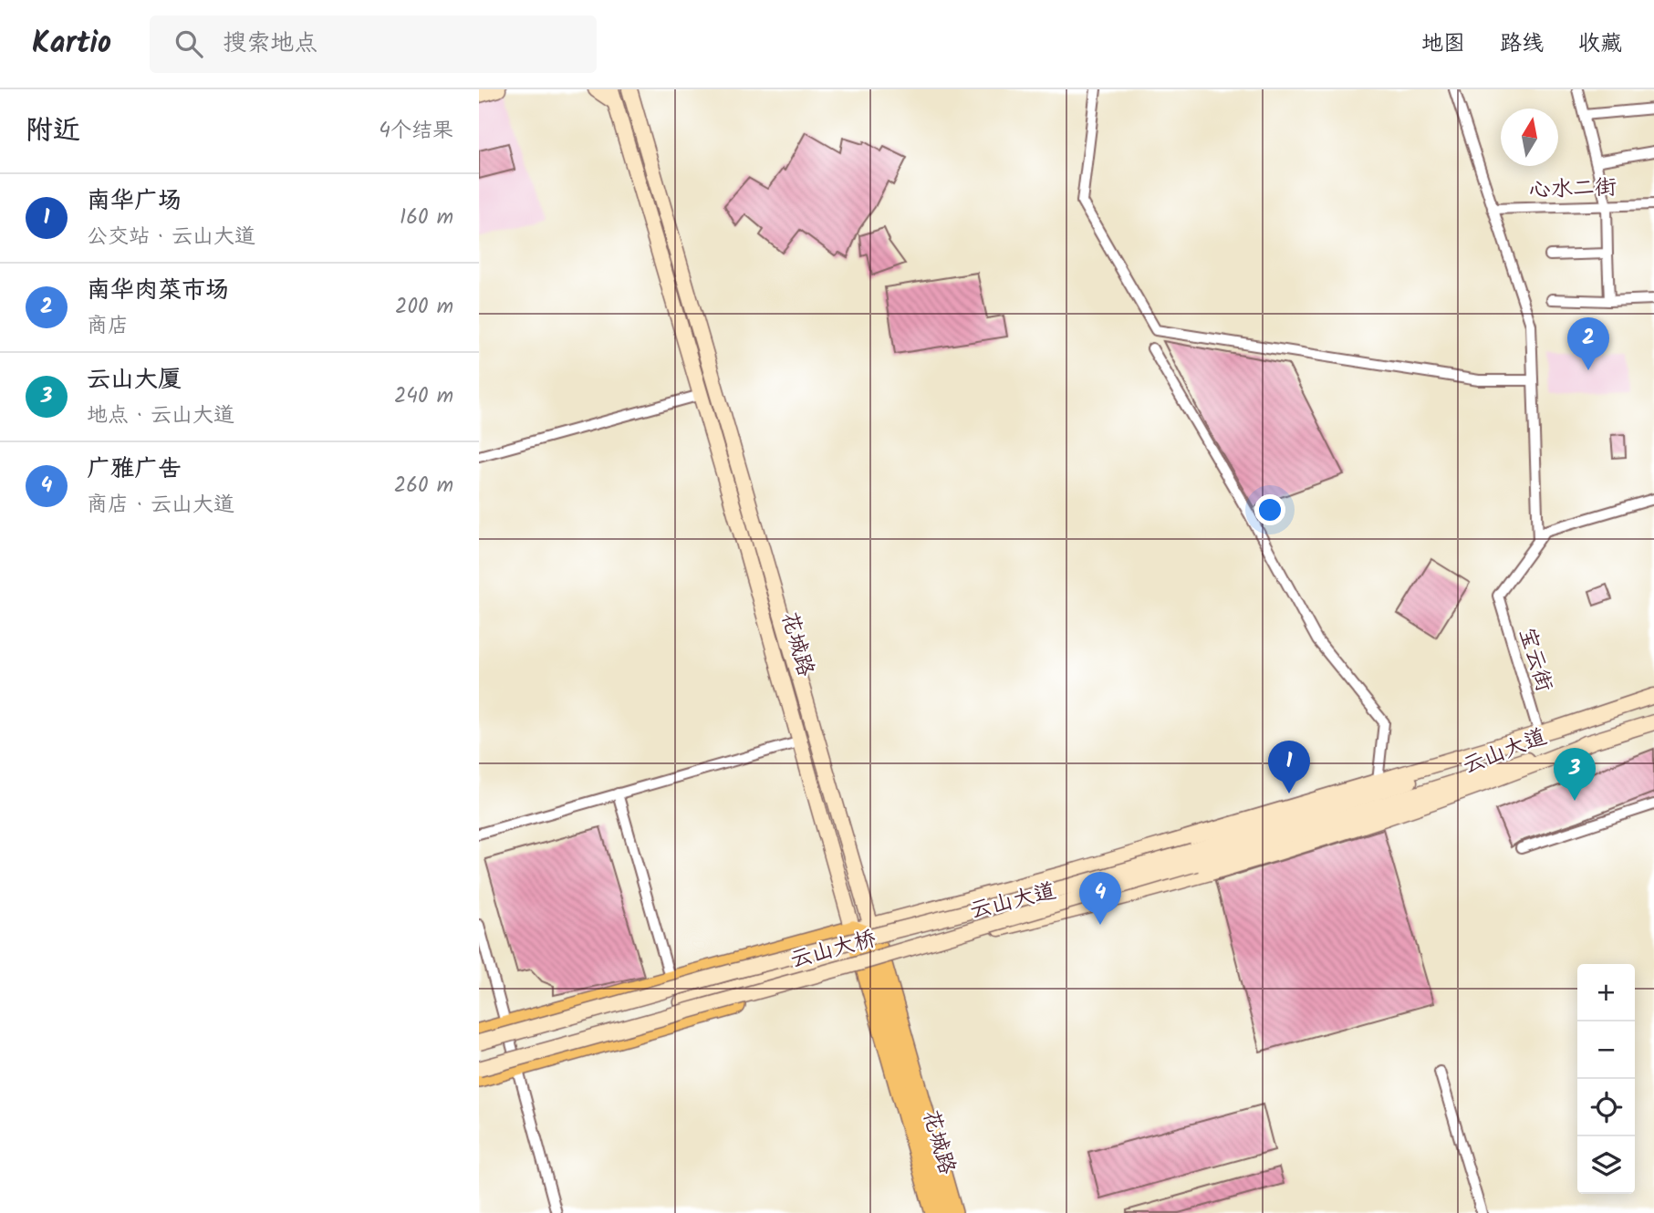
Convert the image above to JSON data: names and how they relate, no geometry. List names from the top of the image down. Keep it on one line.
{"streets":{"highway":["花城路","云山大道"],"main road":["云山大桥"],"street":["心水二街","宝云街"]},"crossings":[["花城路","云山大道"],["宝云街","云山大道"],["云山大道","云山大桥"]],"north":"top","page":{"header":"Kartio","search":"搜索地点","nav":["地图","路线","收藏"],"heading":["附近","4个结果"],"list":[{"mark":"1","name":"南华广场","note":"公交站 · 云山大道","value":"160 m"},{"mark":"2","name":"南华肉菜市场","note":"商店","value":"200 m"},{"mark":"3","name":"云山大厦","note":"地点 · 云山大道","value":"240 m"},{"mark":"4","name":"广雅广告","note":"商店 · 云山大道","value":"260 m"}],"pins":["2","1","3","4"],"map_buttons":["+","−"]}}
